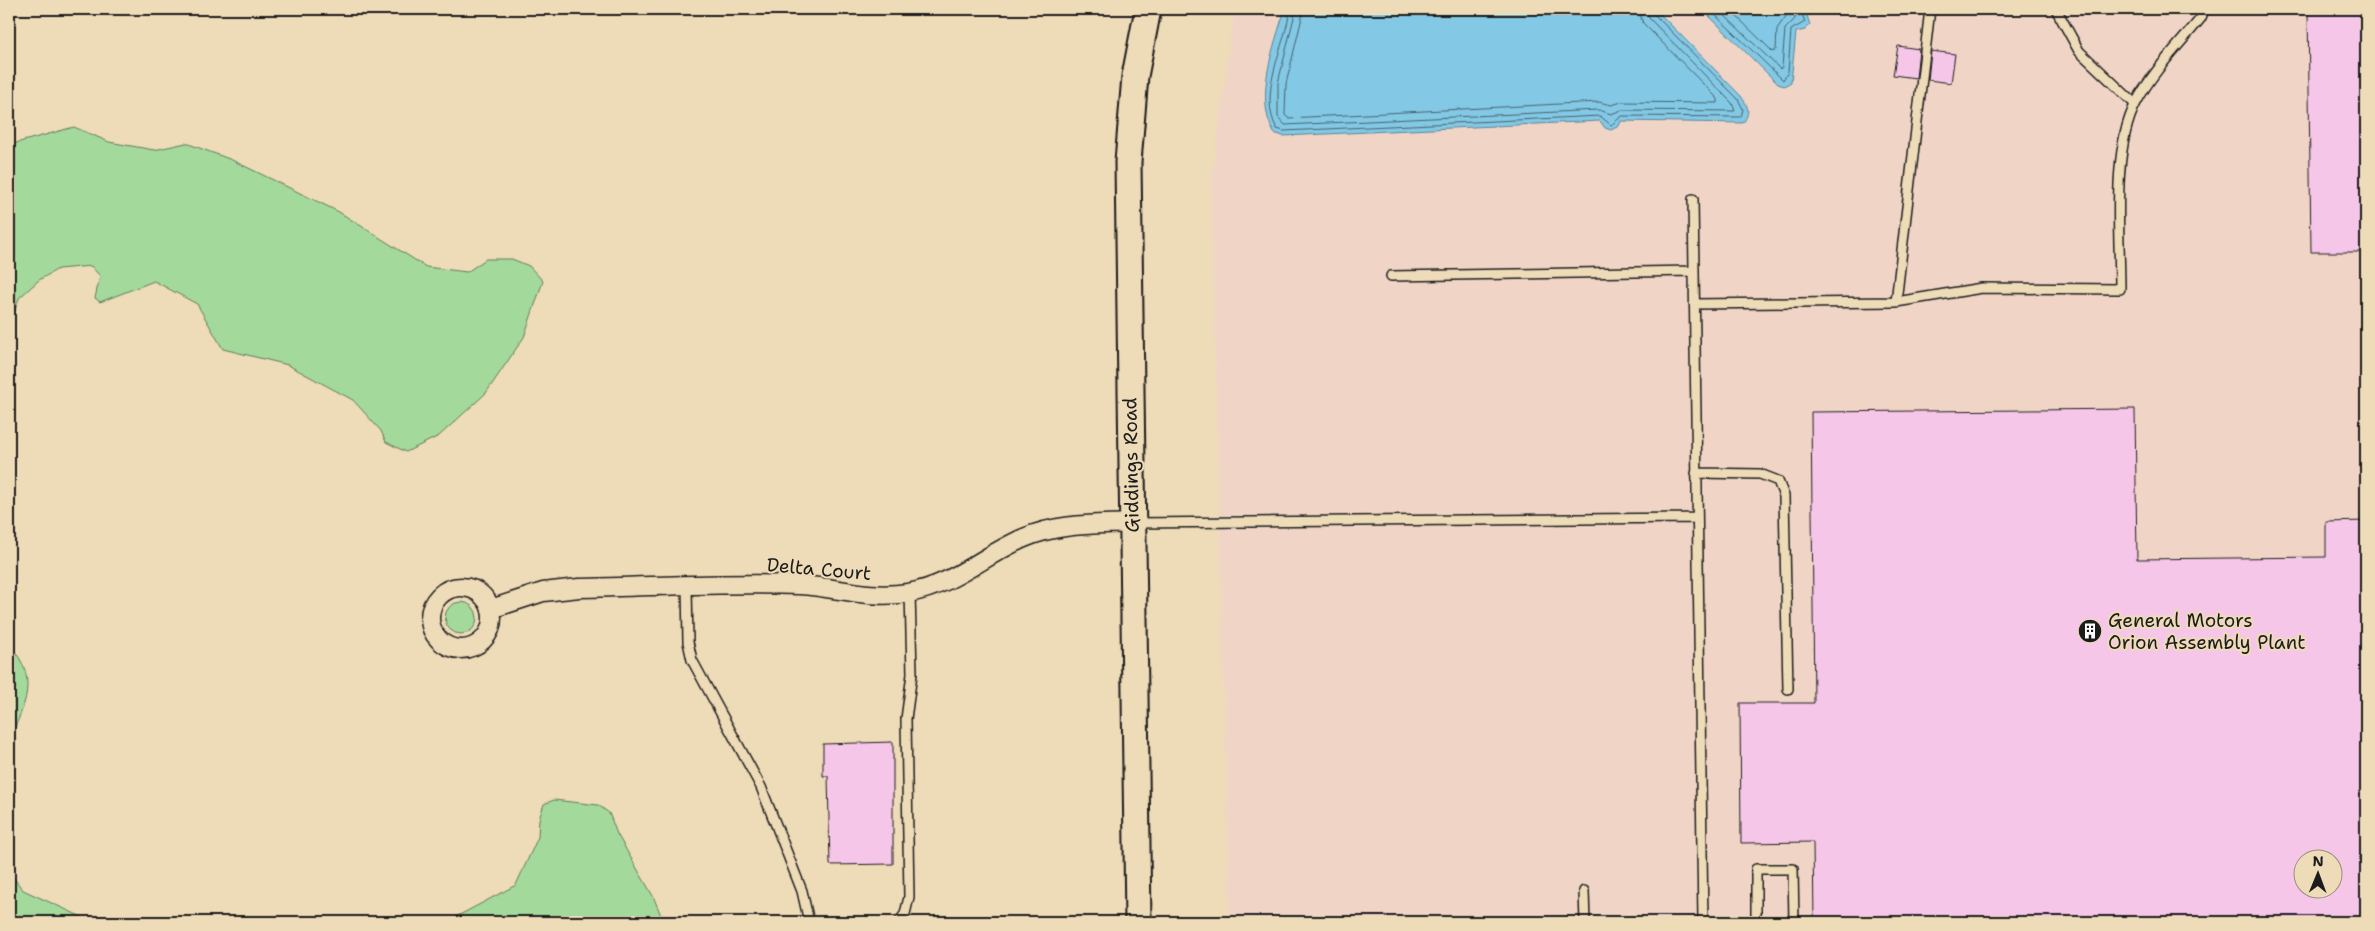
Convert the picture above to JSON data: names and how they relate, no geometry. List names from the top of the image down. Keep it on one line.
{"streets":{"main road":["Giddings Road"],"street":["Delta Court"]},"crossings":[["Giddings Road","Delta Court"]],"places":{"building":["General Motors Orion Assembly Plant"]},"north":"top"}
